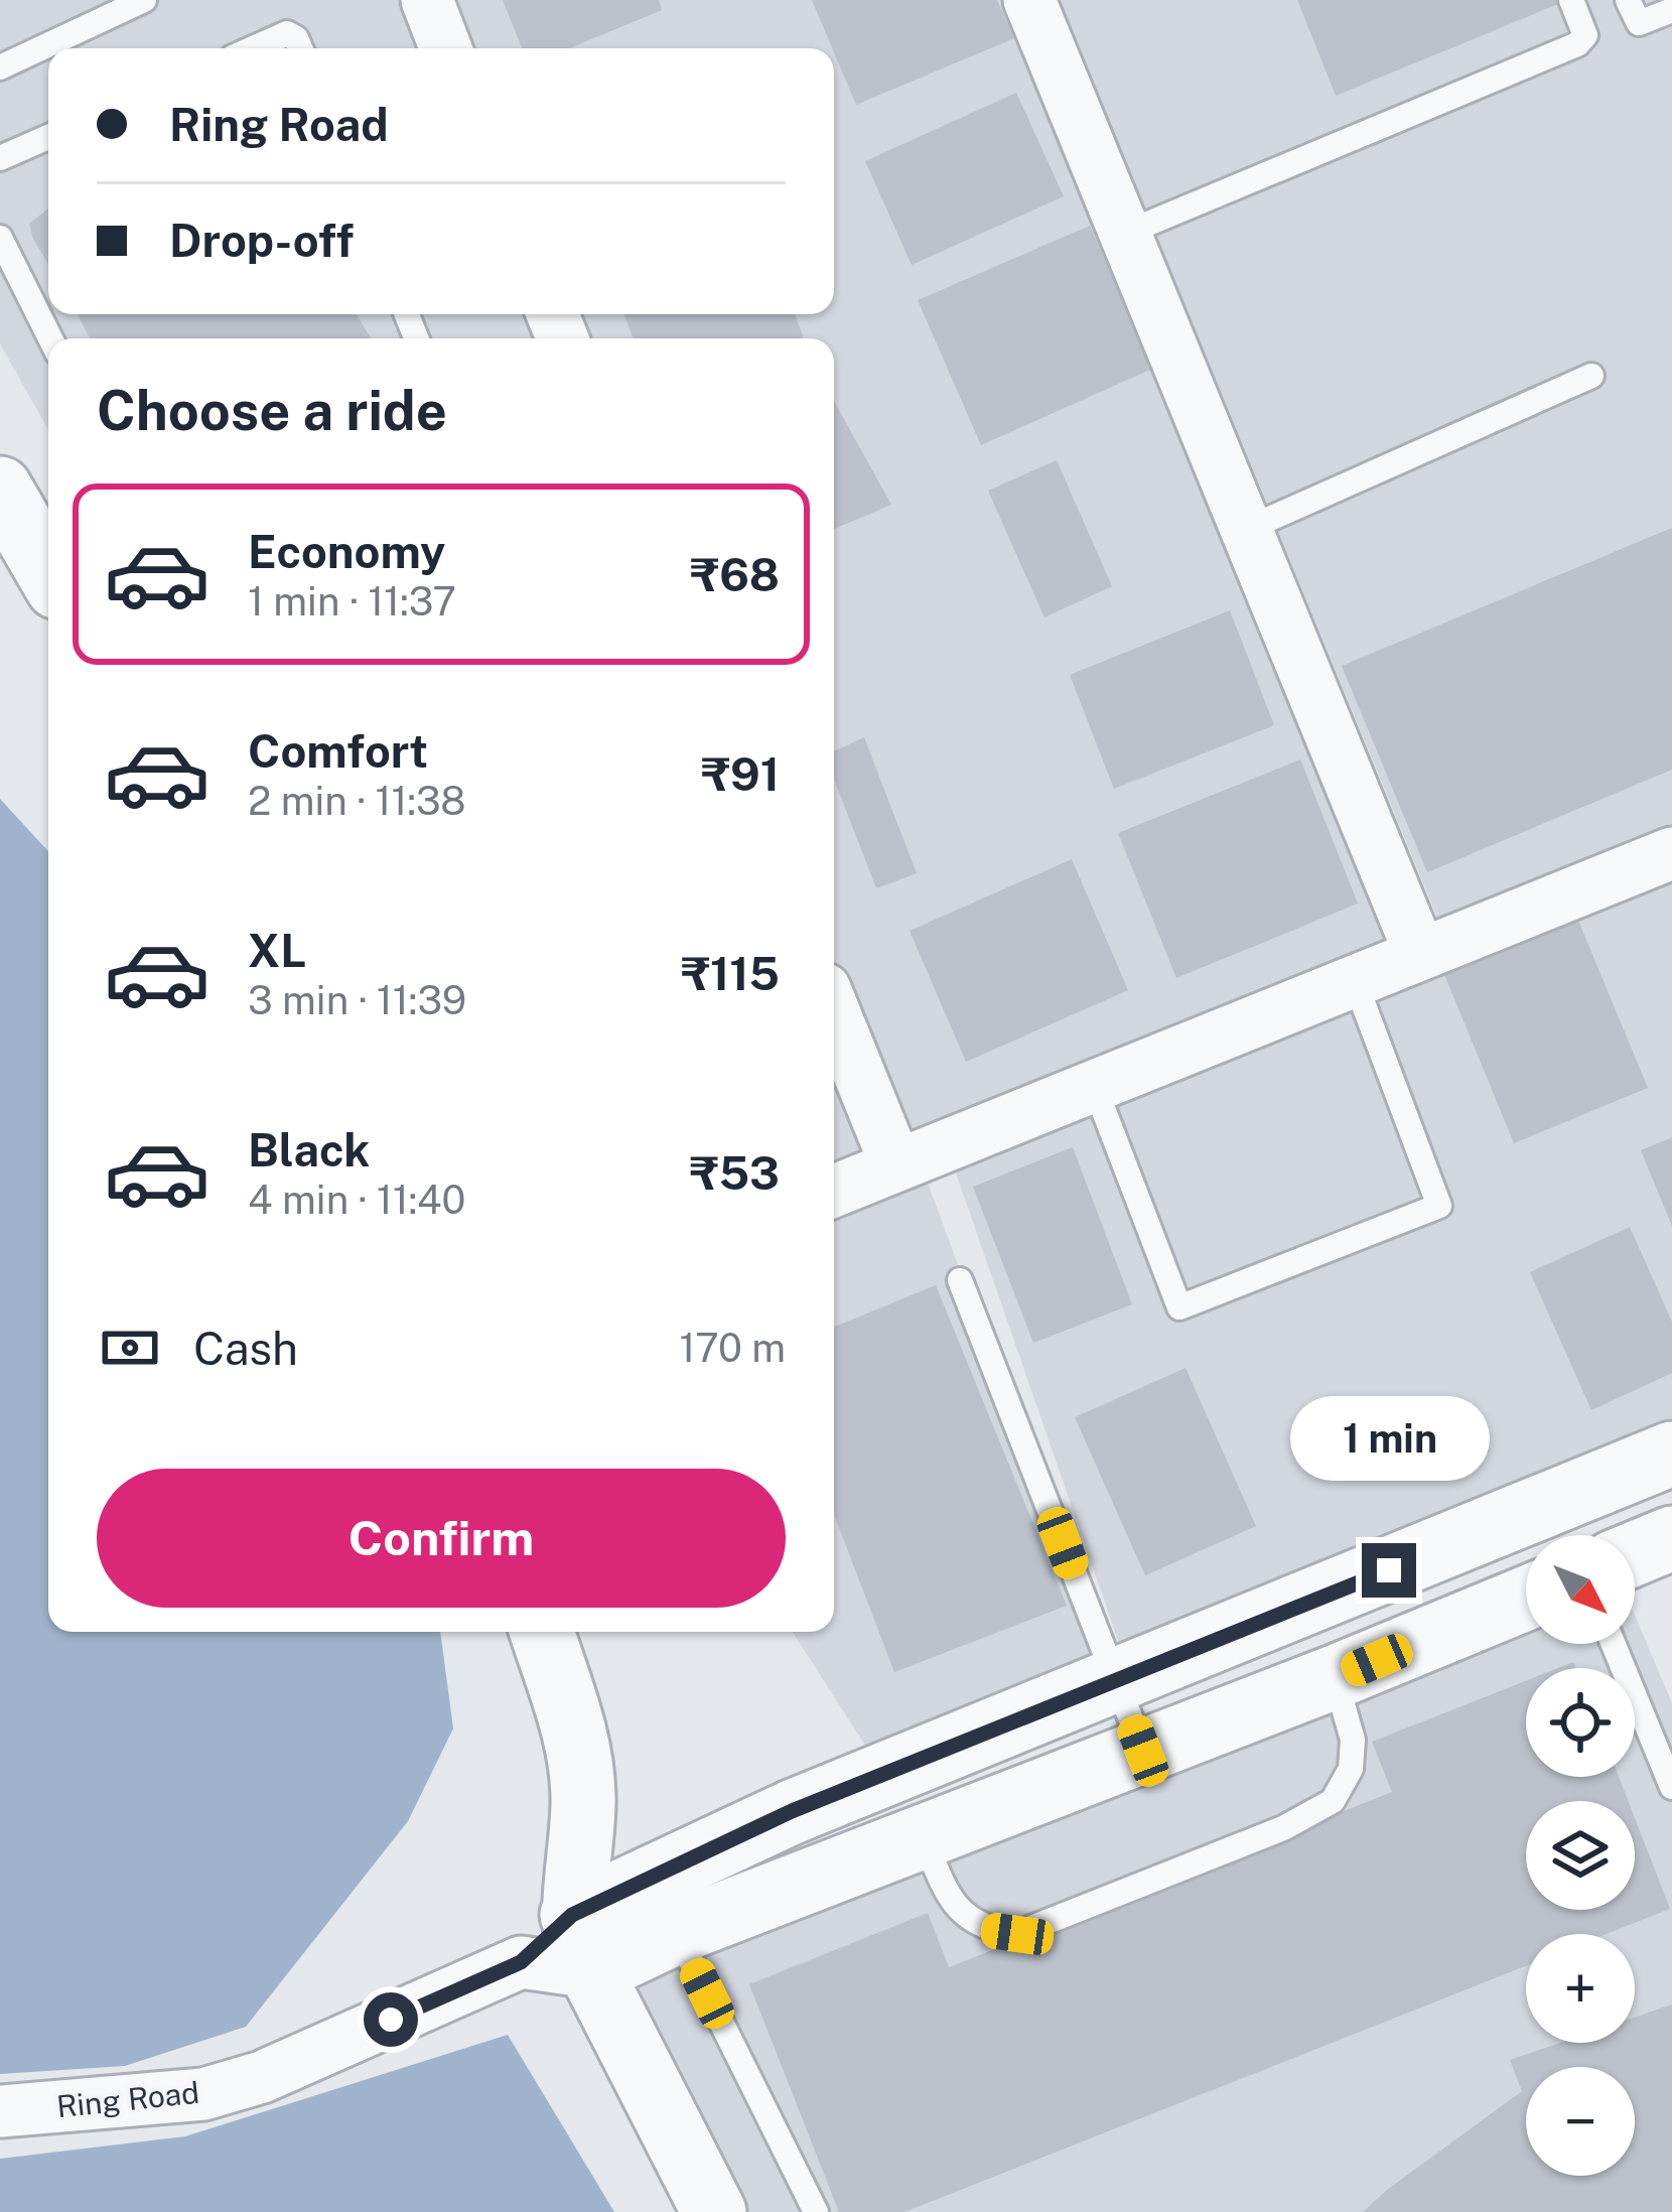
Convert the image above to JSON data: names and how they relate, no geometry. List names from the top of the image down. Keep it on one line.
{"streets":{"street":["Ring Road"]},"north":"bottom right","page":{"banner":["Ring Road","Drop-off"],"heading":"Choose a ride","list":[{"name":"Economy","note":"1 min · 11:37","value":"₹68"},{"name":"Comfort","note":"2 min · 11:38","value":"₹91"},{"name":"XL","note":"3 min · 11:39","value":"₹115"},{"name":"Black","note":"4 min · 11:40","value":"₹53"}],"pay":["Cash","170 m"],"bubble":"1 min","buttons":"Confirm","map_buttons":["+","−"]}}
